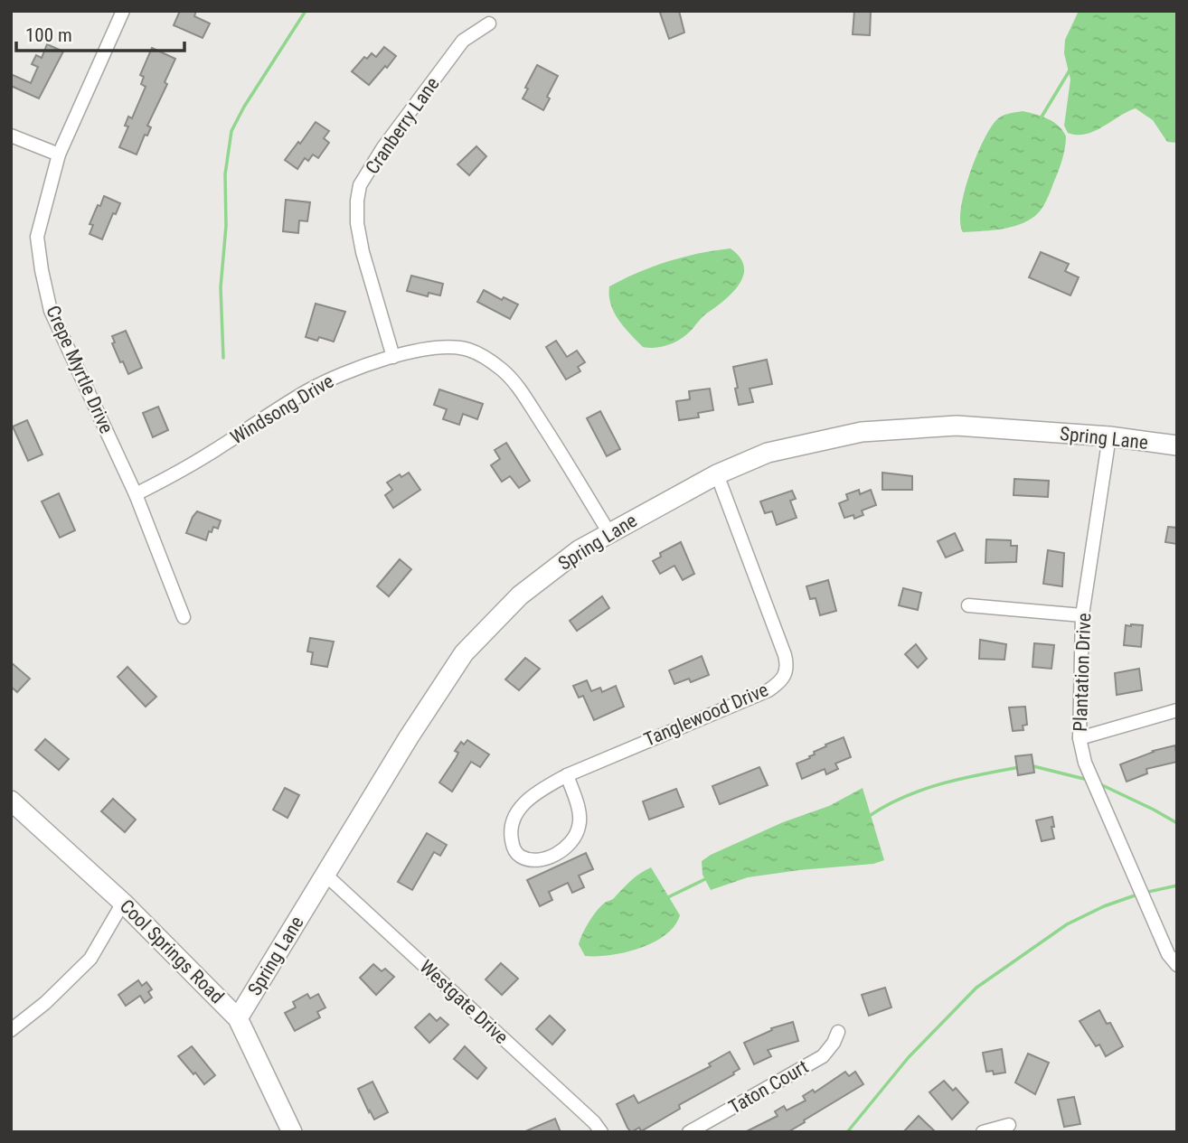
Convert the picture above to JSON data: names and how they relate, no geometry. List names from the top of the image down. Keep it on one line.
{"streets":{"street":["Cranberry Lane","Crepe Myrtle Drive","Windsong Drive","Spring Lane","Plantation Drive","Tanglewood Drive","Cool Springs Road","Westgate Drive","Taton Court"]},"crossings":[["Cranberry Lane","Windsong Drive"],["Crepe Myrtle Drive","Windsong Drive"],["Windsong Drive","Spring Lane"],["Spring Lane","Plantation Drive"],["Spring Lane","Tanglewood Drive"],["Spring Lane","Cool Springs Road"],["Spring Lane","Westgate Drive"]],"scale_bar":"100 m"}
